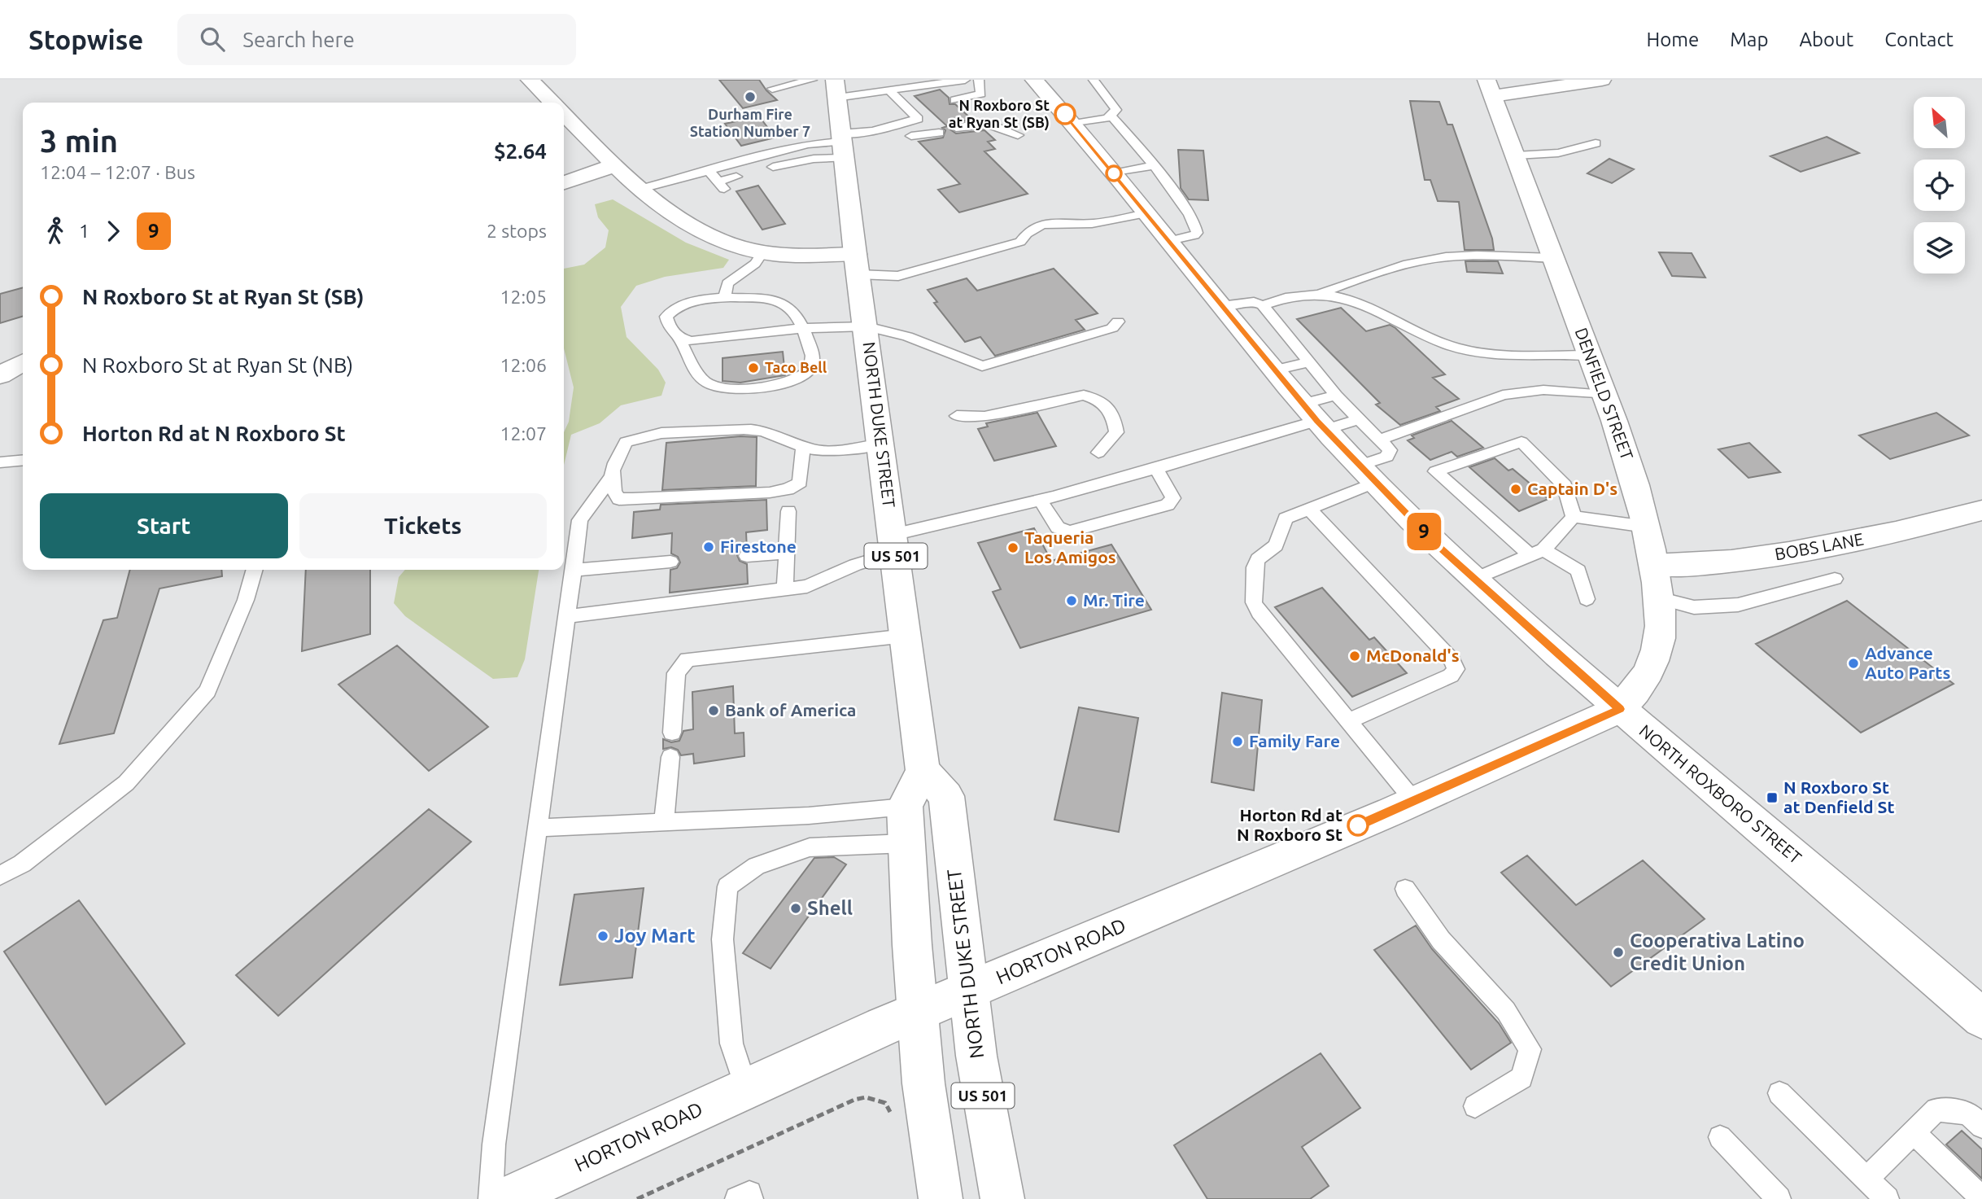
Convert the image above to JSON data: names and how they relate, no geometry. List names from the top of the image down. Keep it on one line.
{"streets":{"main road":["DENFIELD STREET","NORTH DUKE STREET","BOBS LANE","US 501","NORTH ROXBORO STREET","HORTON ROAD"]},"crossings":[["DENFIELD STREET","BOBS LANE"],["DENFIELD STREET","NORTH ROXBORO STREET"],["DENFIELD STREET","HORTON ROAD"],["NORTH DUKE STREET","US 501"],["NORTH DUKE STREET","HORTON ROAD"],["US 501","HORTON ROAD"],["NORTH ROXBORO STREET","HORTON ROAD"]],"places":{"other":["Durham Fire Station Number 7","N Roxboro St at Ryan St (SB)","Taco Bell","Captain D's","Firestone","Taqueria Los Amigos","Mr. Tire","McDonald's","Advance Auto Parts","Bank of America","Family Fare","Horton Rd at N Roxboro St","Shell","Joy Mart","Cooperativa Latino Credit Union"],"transit":["N Roxboro St at Denfield St"]},"lines":["bus line 9"],"north":"top left","page":{"header":"Stopwise","search":"Search here","nav":["Home","Map","About","Contact"],"on_map":"9","heading":["3 min","12:04 – 12:07 · Bus","$2.64"],"legs":["1","9","2 stops"],"list":[{"name":"N Roxboro St at Ryan St (SB)","value":"12:05"},{"name":"N Roxboro St at Ryan St (NB)","value":"12:06"},{"name":"Horton Rd at N Roxboro St","value":"12:07"}],"buttons":["Start","Tickets"]}}
